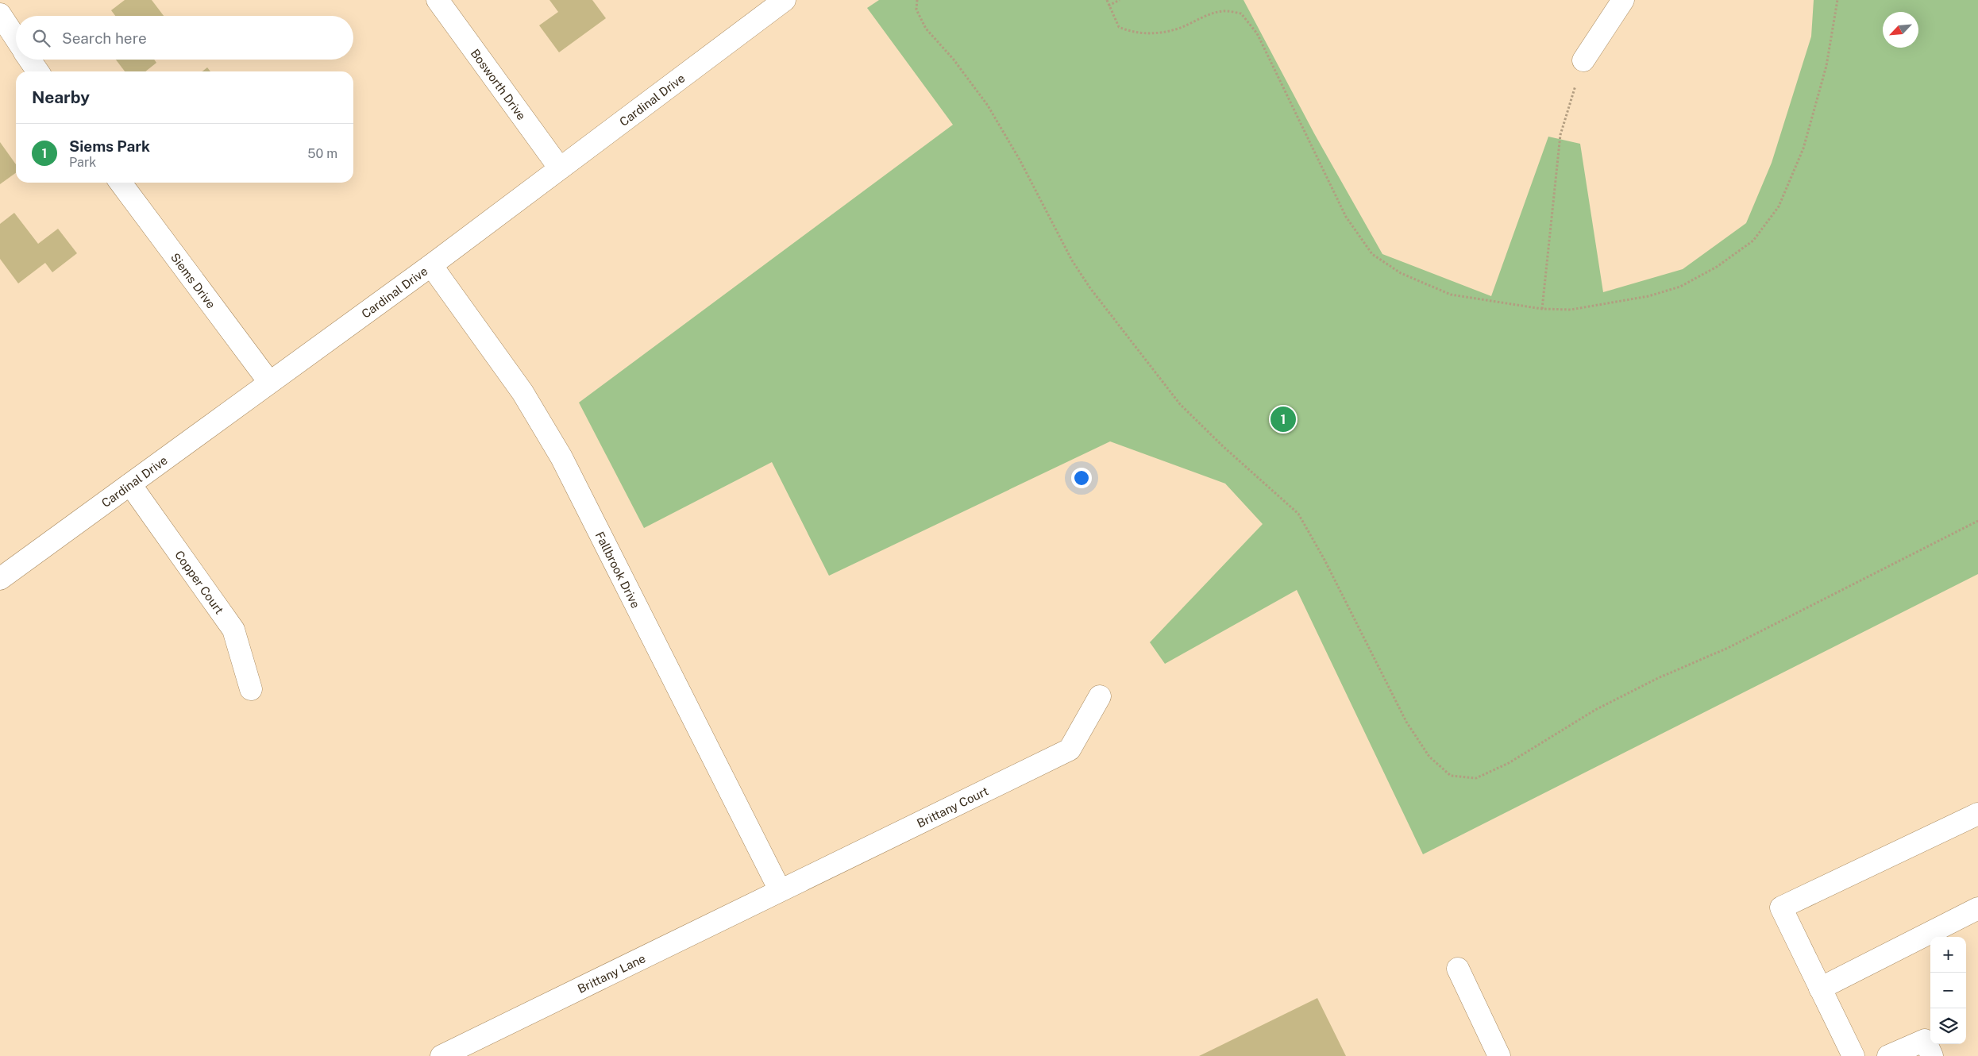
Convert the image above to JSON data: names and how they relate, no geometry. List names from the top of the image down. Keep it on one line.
{"streets":{"street":["Bosworth Drive","Cardinal Drive","Siems Drive","Fallbrook Drive","Copper Court","Brittany Court","Brittany Lane"]},"crossings":[["Bosworth Drive","Cardinal Drive"],["Cardinal Drive","Siems Drive"],["Cardinal Drive","Fallbrook Drive"],["Cardinal Drive","Copper Court"],["Fallbrook Drive","Brittany Court"],["Fallbrook Drive","Brittany Lane"],["Brittany Court","Brittany Lane"]],"north":"bottom left","page":{"search":"Search here","heading":"Nearby","list":[{"mark":"1","name":"Siems Park","note":"Park","value":"50 m"}],"pins":"1","map_buttons":["+","−"]}}
